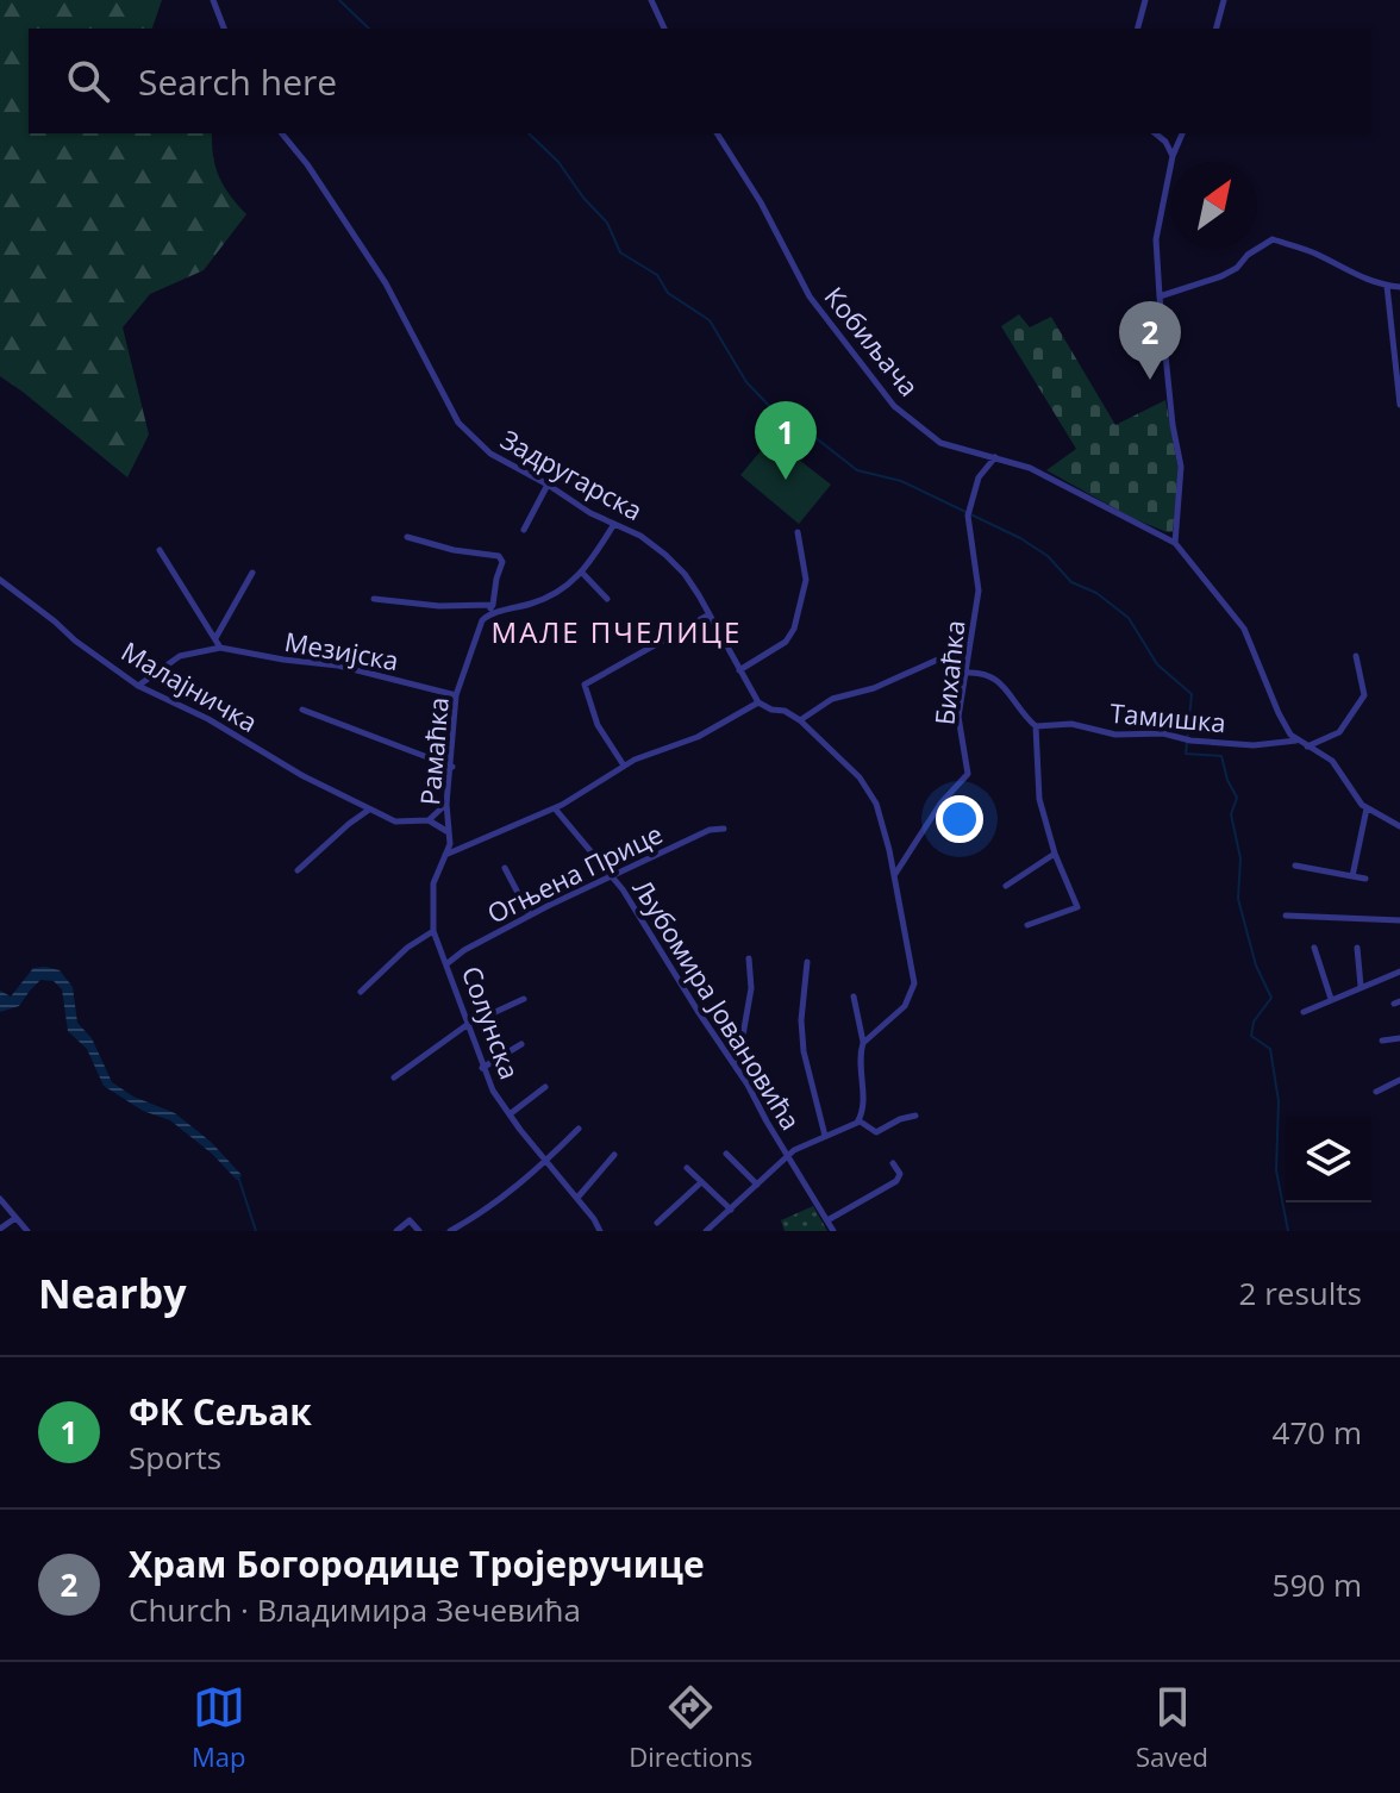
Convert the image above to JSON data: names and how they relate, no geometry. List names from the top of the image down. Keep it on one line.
{"streets":{"street":["Кобиљача","Задругарска","Мезијска","Бихаћка","Малајничка","Тамишка","Рамаћка","Огњена Прице","Љубомира Јовановића","Солунска"]},"crossings":[["Кобиљача","Бихаћка"],["Мезијска","Малајничка"],["Мезијска","Рамаћка"],["Рамаћка","Солунска"],["Огњена Прице","Љубомира Јовановића"],["Огњена Прице","Солунска"]],"districts":["МАЛЕ ПЧЕЛИЦЕ"],"north":"top right","page":{"search":"Search here","pins":["2","1"],"heading":["Nearby","2 results"],"list":[{"mark":"1","name":"ФК Сељак","note":"Sports","value":"470 m"},{"mark":"2","name":"Храм Богородице Тројеручице","note":"Church · Владимира Зечевића","value":"590 m"}],"nav":["Map","Directions","Saved"]}}
